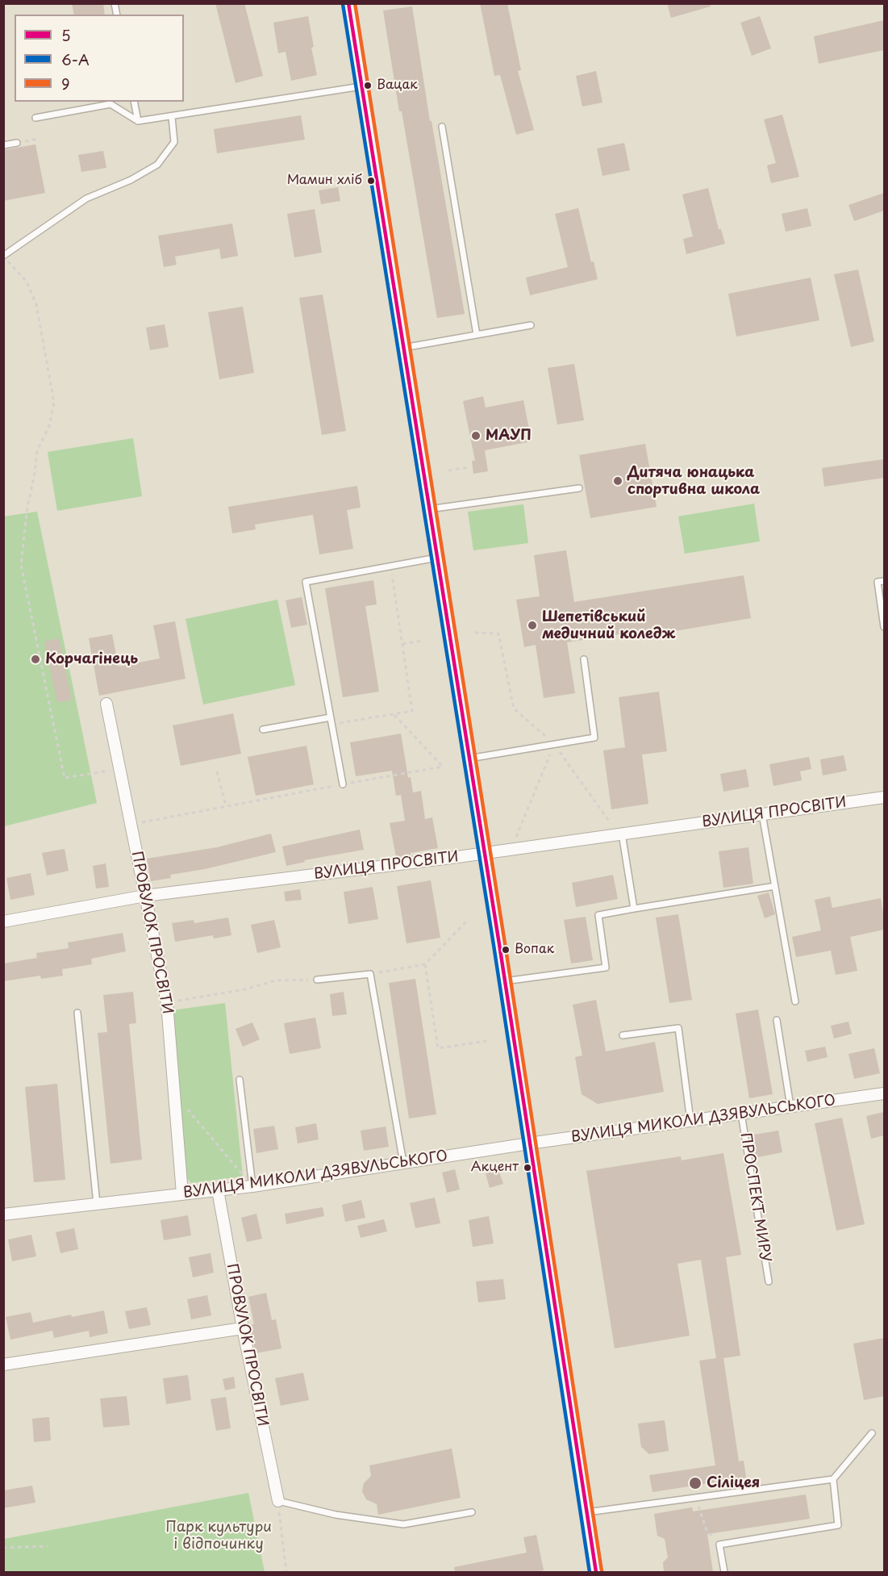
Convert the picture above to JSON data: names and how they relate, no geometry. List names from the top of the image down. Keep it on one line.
{"streets":{"street":["ВУЛИЦЯ ПРОСВІТИ","ПРОВУЛОК ПРОСВІТИ","ВУЛИЦЯ МИКОЛИ ДЗЯВУЛЬСЬКОГО"],"lane":["ПРОСПЕКТ МИРУ"]},"crossings":[["ВУЛИЦЯ ПРОСВІТИ","ПРОВУЛОК ПРОСВІТИ"],["ПРОВУЛОК ПРОСВІТИ","ВУЛИЦЯ МИКОЛИ ДЗЯВУЛЬСЬКОГО"],["ВУЛИЦЯ МИКОЛИ ДЗЯВУЛЬСЬКОГО","ПРОСПЕКТ МИРУ"]],"parks":["Парк культури і відпочинку"],"places":["Вацак","Мамин хліб","МАУП","Дитяча юнацька спортивна школа","Шепетівський медичний коледж","Корчагінець","Вопак","Акцент","Сіліцея"],"lines":["transit line 5","transit line 9","transit line 6-А"],"legend":["5","6-А","9"]}
